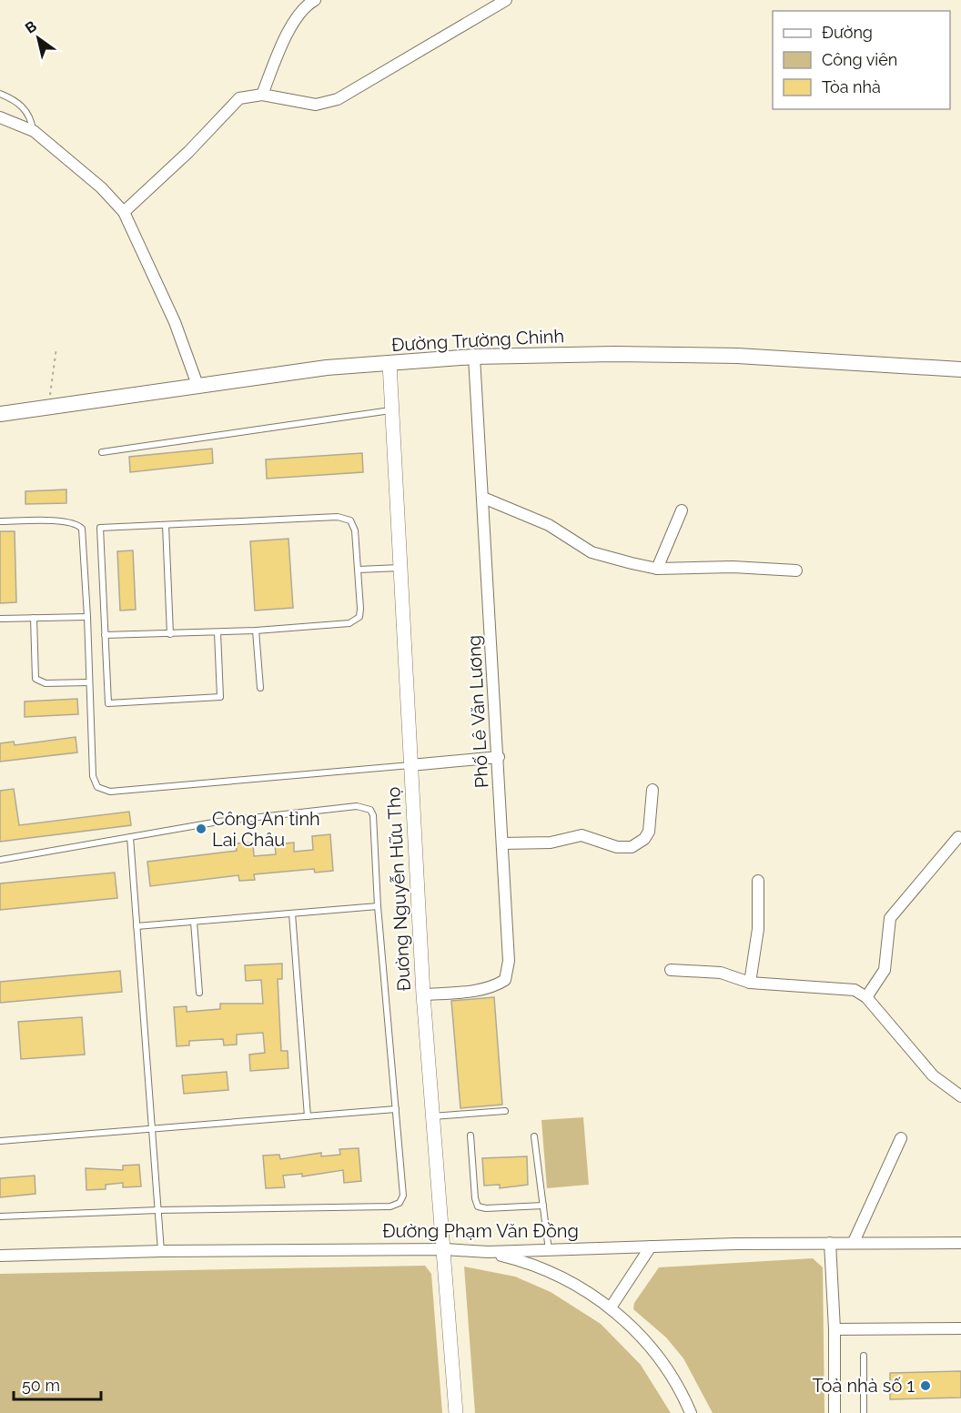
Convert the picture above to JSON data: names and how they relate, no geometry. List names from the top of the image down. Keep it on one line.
{"streets":{"main road":["Đường Trường Chinh"],"street":["Phố Lê Văn Lương","Đường Nguyễn Hữu Thọ","Đường Phạm Văn Đồng"]},"crossings":[["Đường Trường Chinh","Phố Lê Văn Lương"],["Đường Trường Chinh","Đường Nguyễn Hữu Thọ"],["Phố Lê Văn Lương","Đường Nguyễn Hữu Thọ"],["Đường Nguyễn Hữu Thọ","Đường Phạm Văn Đồng"]],"places":["Công An tỉnh Lai Châu","Toà nhà số 1"],"legend":["Đường","Công viên","Tòa nhà"],"scale_bar":"50 m","north":"top left"}
